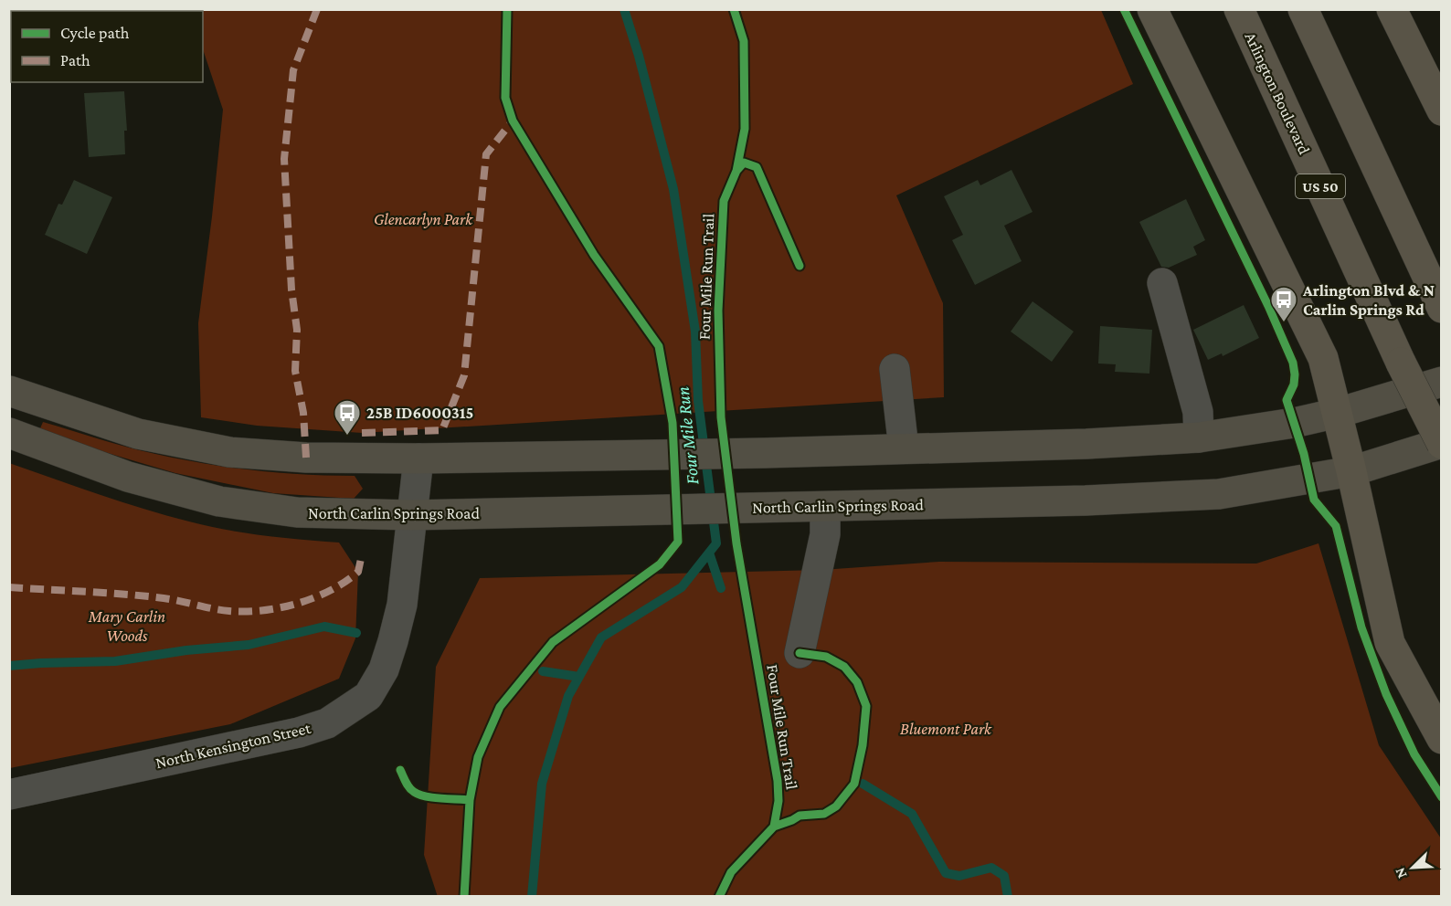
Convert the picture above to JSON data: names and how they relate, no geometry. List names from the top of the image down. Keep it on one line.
{"streets":{"highway":["Arlington Boulevard","US 50"],"main road":["North Carlin Springs Road"],"street":["North Kensington Street"],"cycle path":["Four Mile Run Trail"]},"crossings":[["Arlington Boulevard","North Carlin Springs Road"],["North Carlin Springs Road","North Kensington Street"]],"water":["Four Mile Run"],"parks":["Glencarlyn Park","Mary Carlin Woods","Bluemont Park"],"places":{"bus stop":["Arlington Blvd & N Carlin Springs Rd","25B ID6000315"]},"legend":["Cycle path","Path"],"north":"bottom left"}
